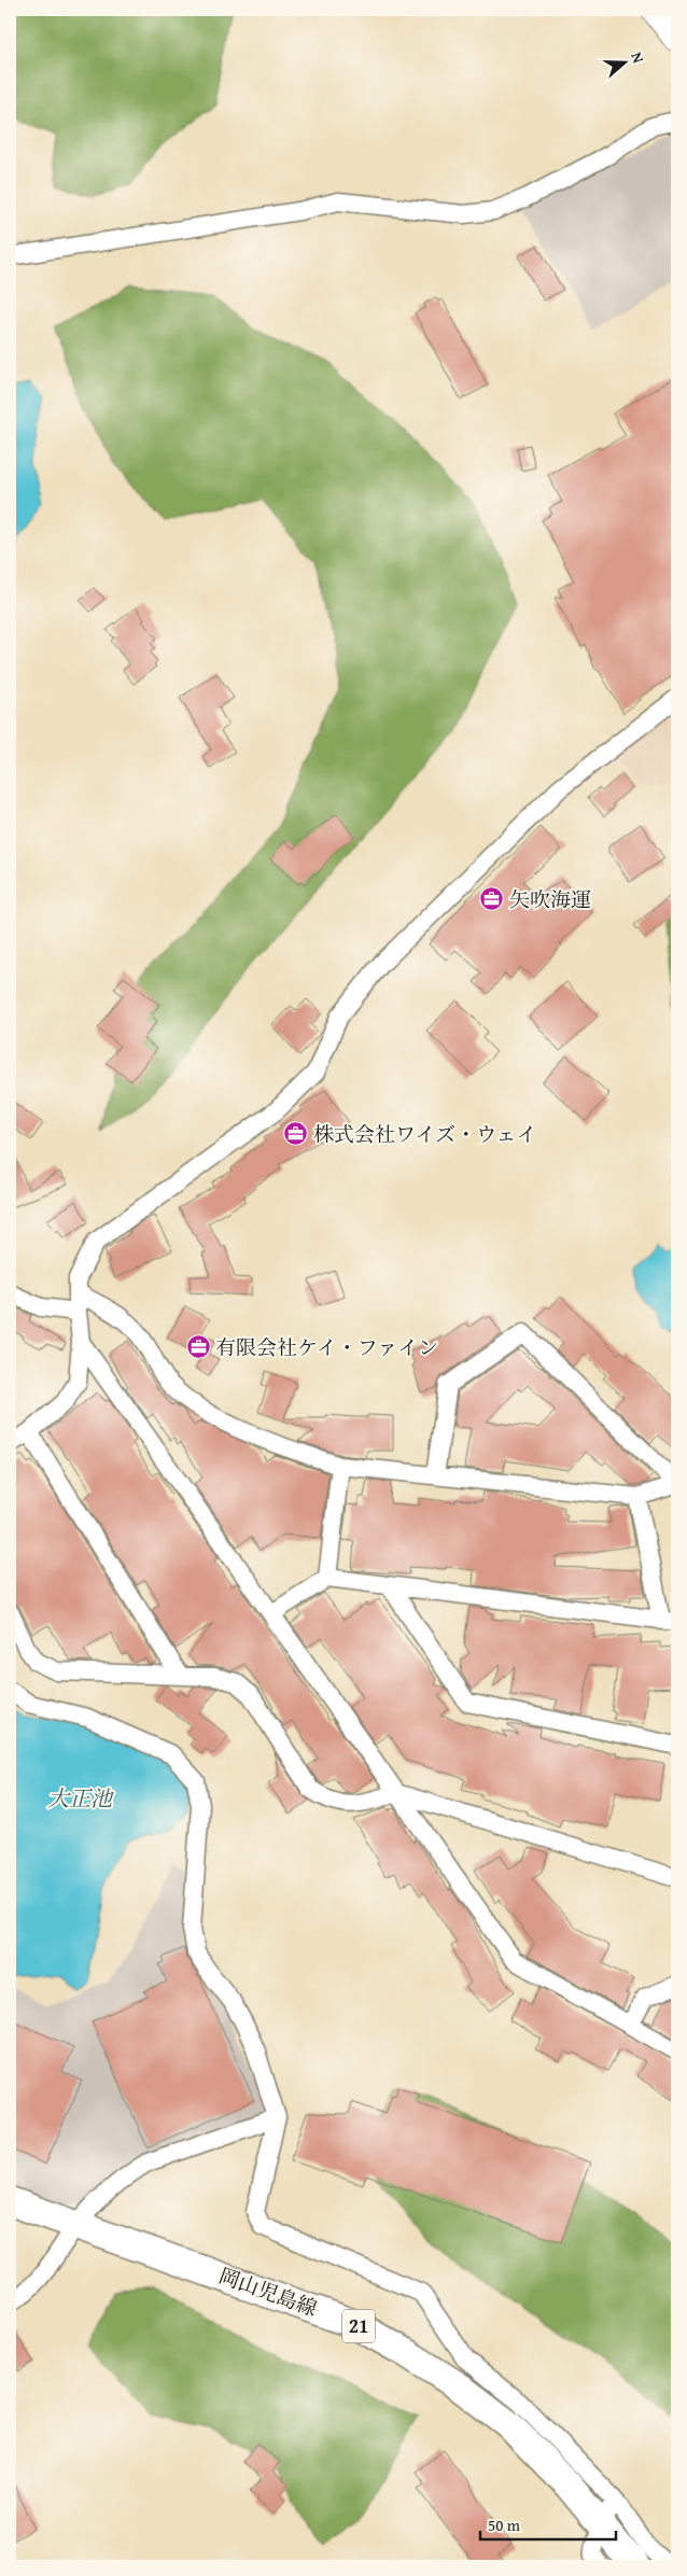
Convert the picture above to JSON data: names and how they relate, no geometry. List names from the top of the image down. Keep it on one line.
{"streets":{"main road":["岡山児島線","21"]},"water":["大正池"],"places":{"office":["矢吹海運","株式会社ワイズ・ウェイ","有限会社ケイ・ファイン"]},"scale_bar":"50 m","north":"right"}
